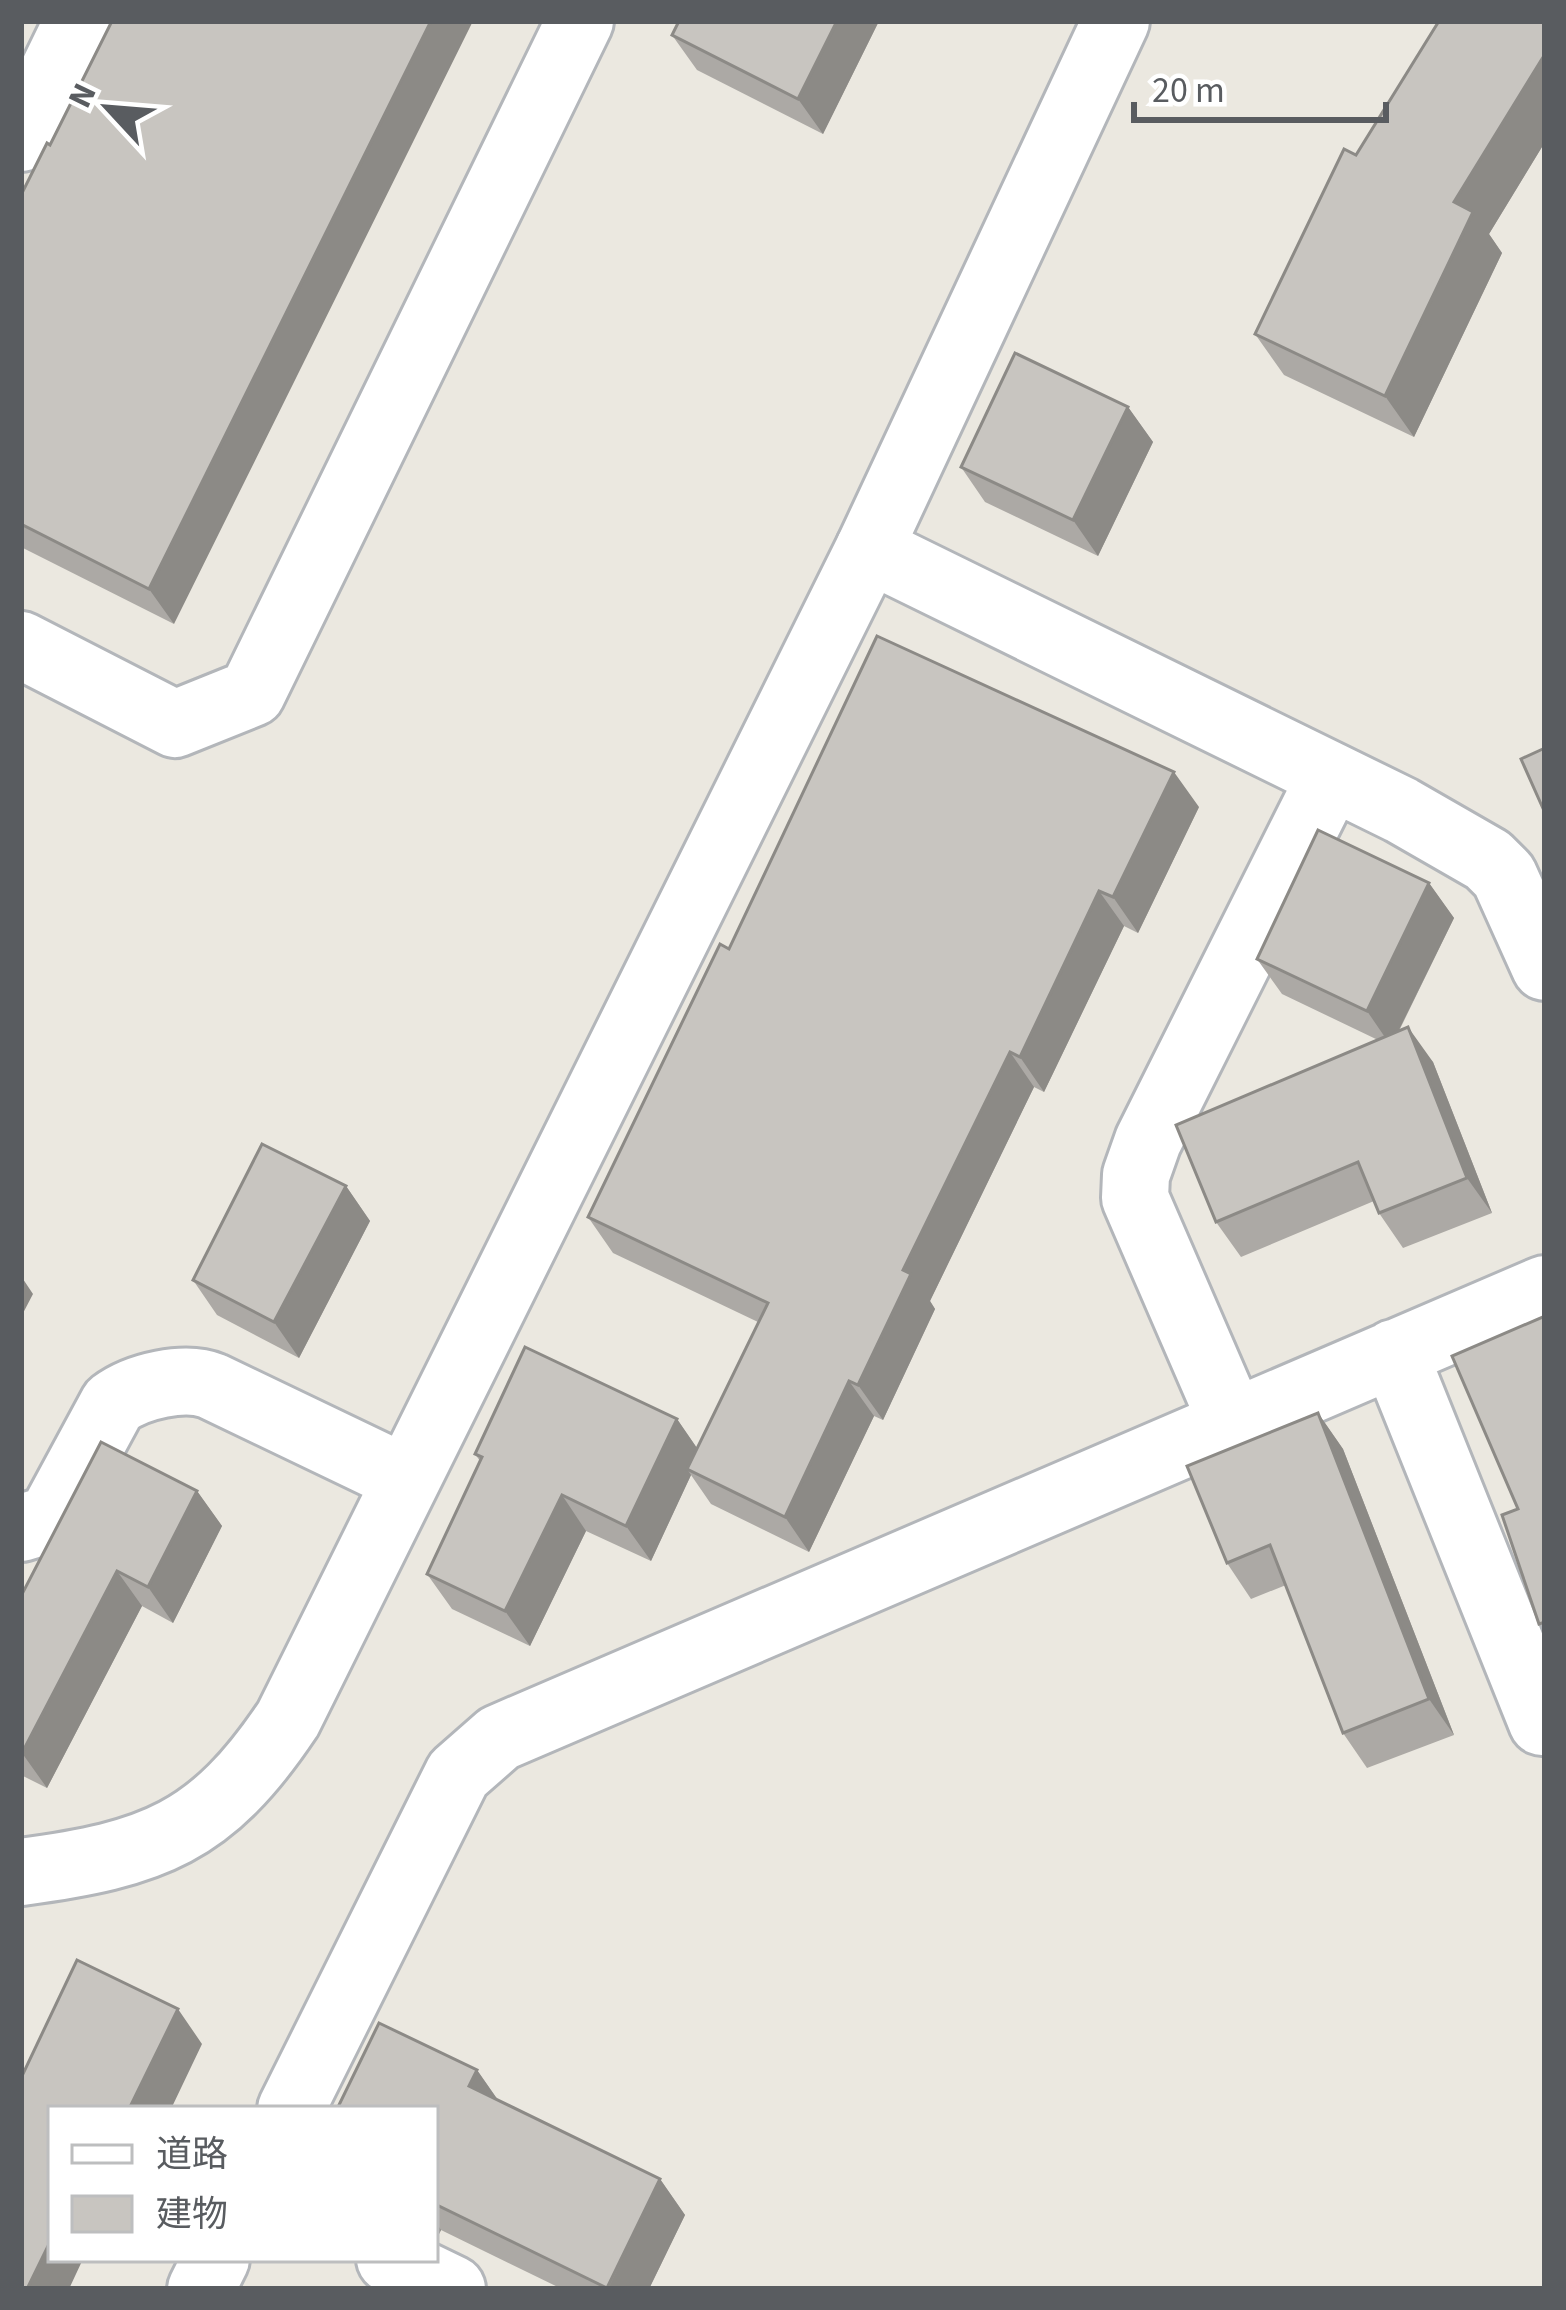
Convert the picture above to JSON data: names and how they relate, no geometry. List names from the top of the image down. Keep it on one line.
{"legend":["道路","建物"],"scale_bar":"20 m","north":"top left"}
